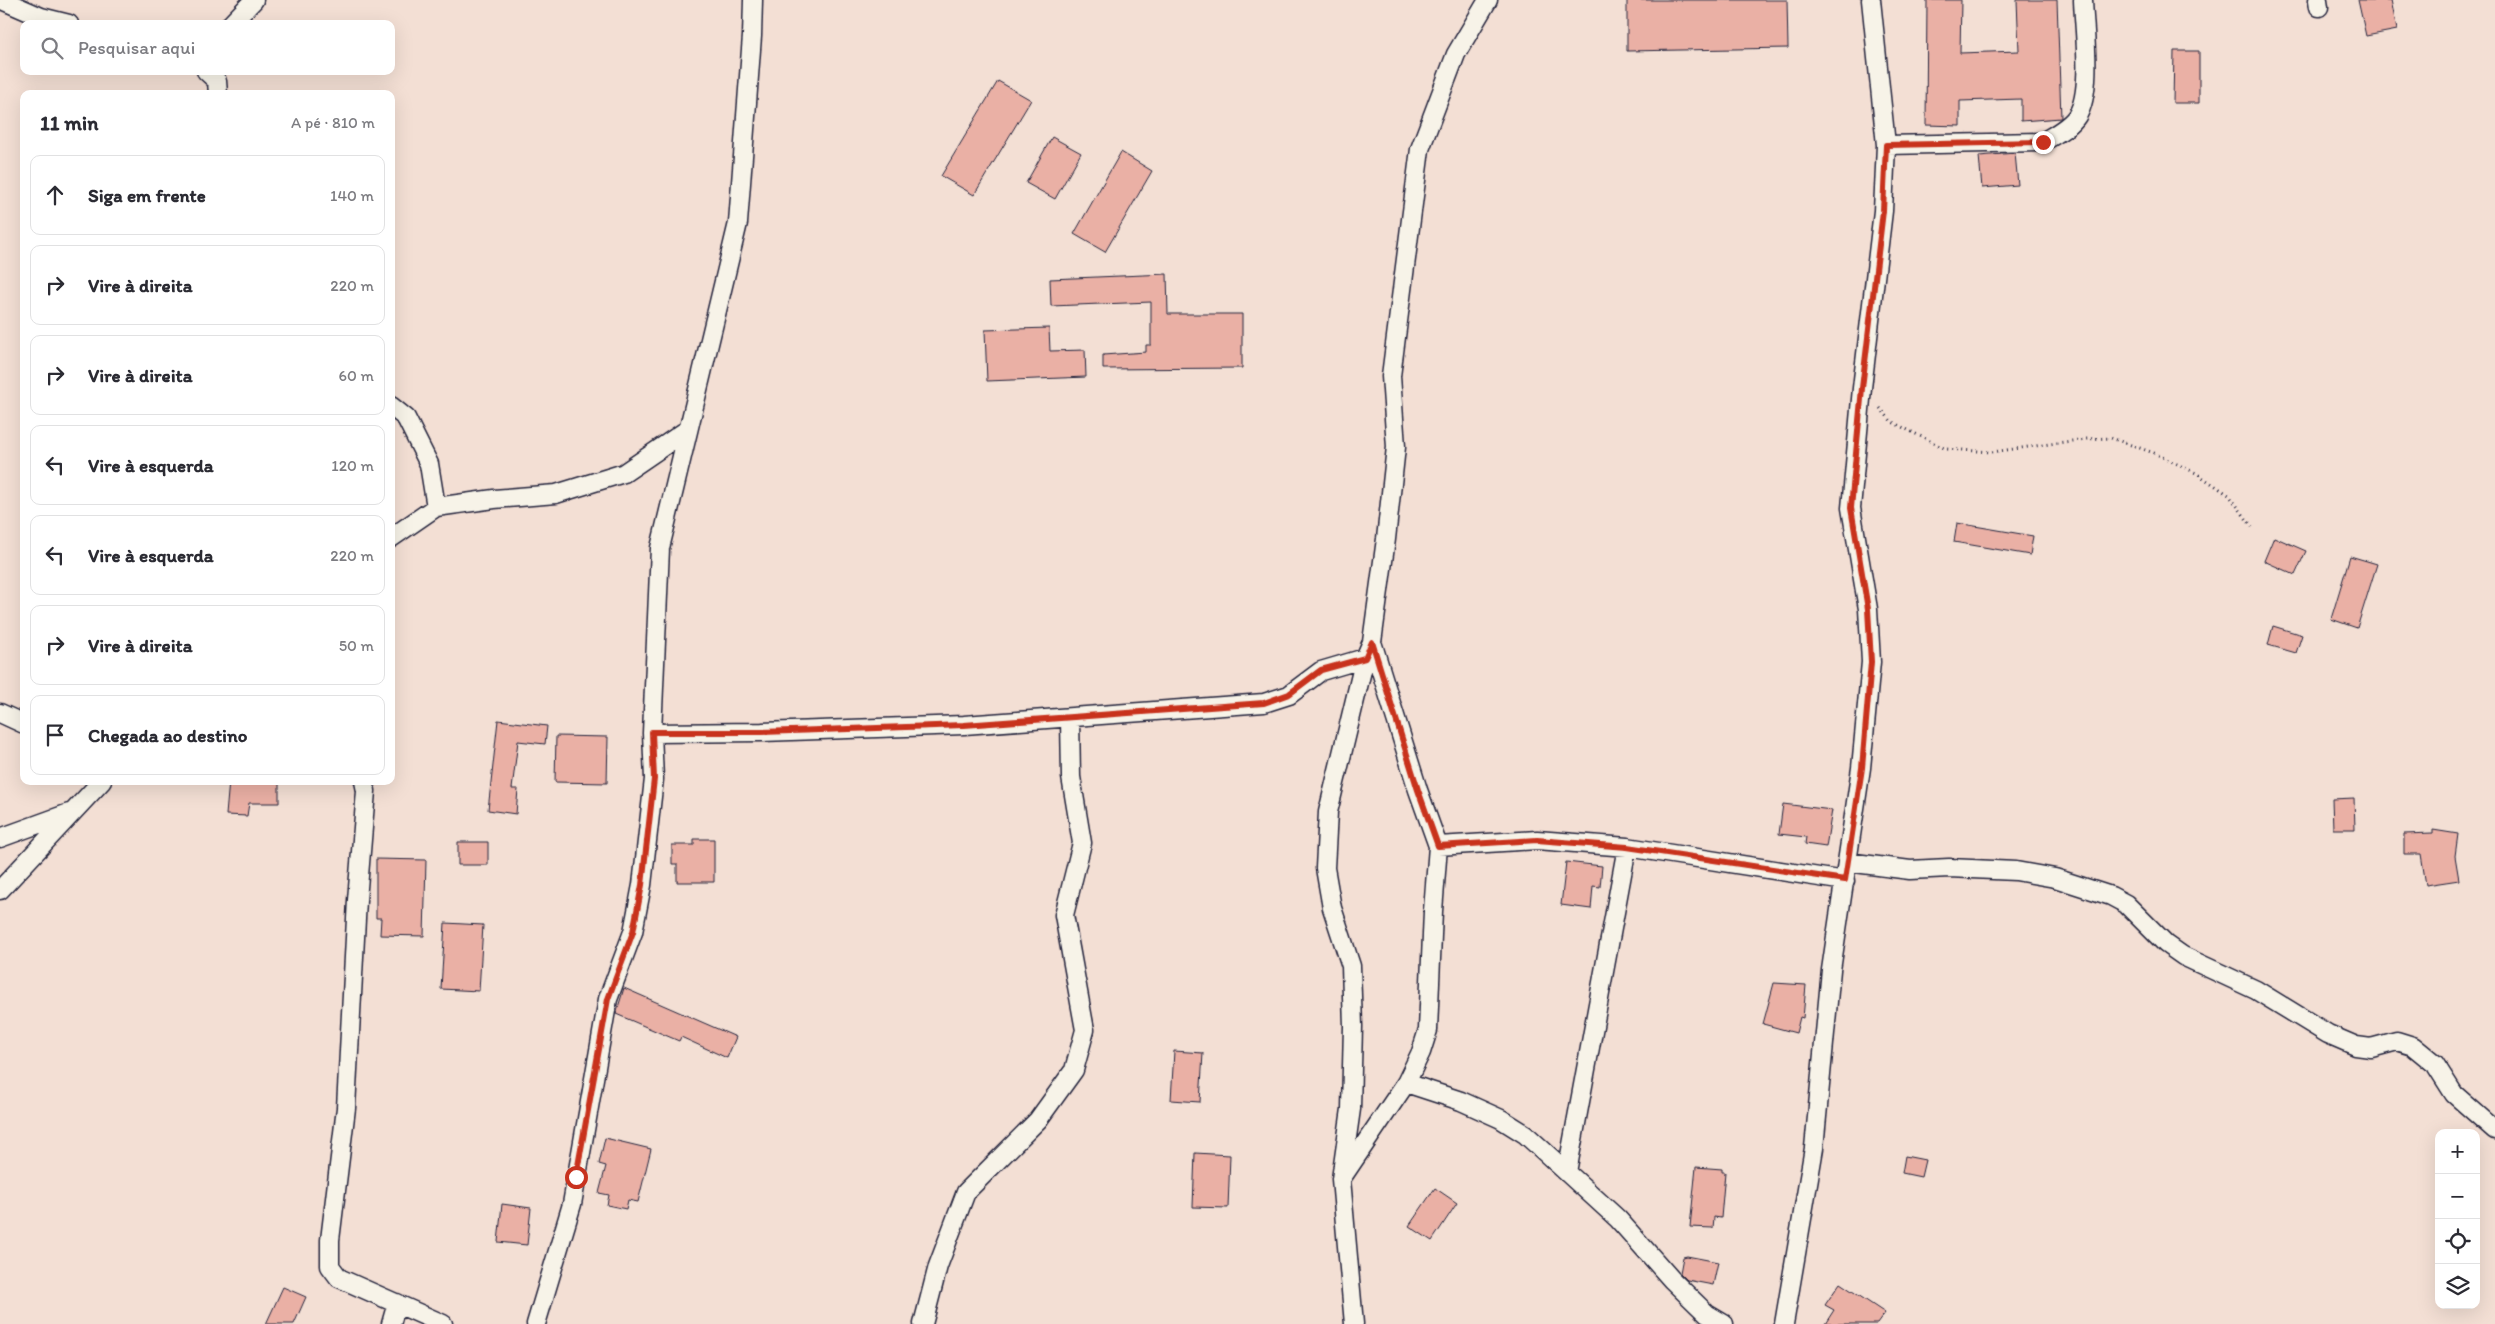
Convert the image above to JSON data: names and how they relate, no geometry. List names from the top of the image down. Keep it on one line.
{"page":{"search":"Pesquisar aqui","heading":["11 min","A pé · 810 m"],"list":[["Siga em frente","140 m"],["Vire à direita","220 m"],["Vire à direita","60 m"],["Vire à esquerda","120 m"],["Vire à esquerda","220 m"],["Vire à direita","50 m"],"Chegada ao destino"],"map_buttons":["+","−"]}}
